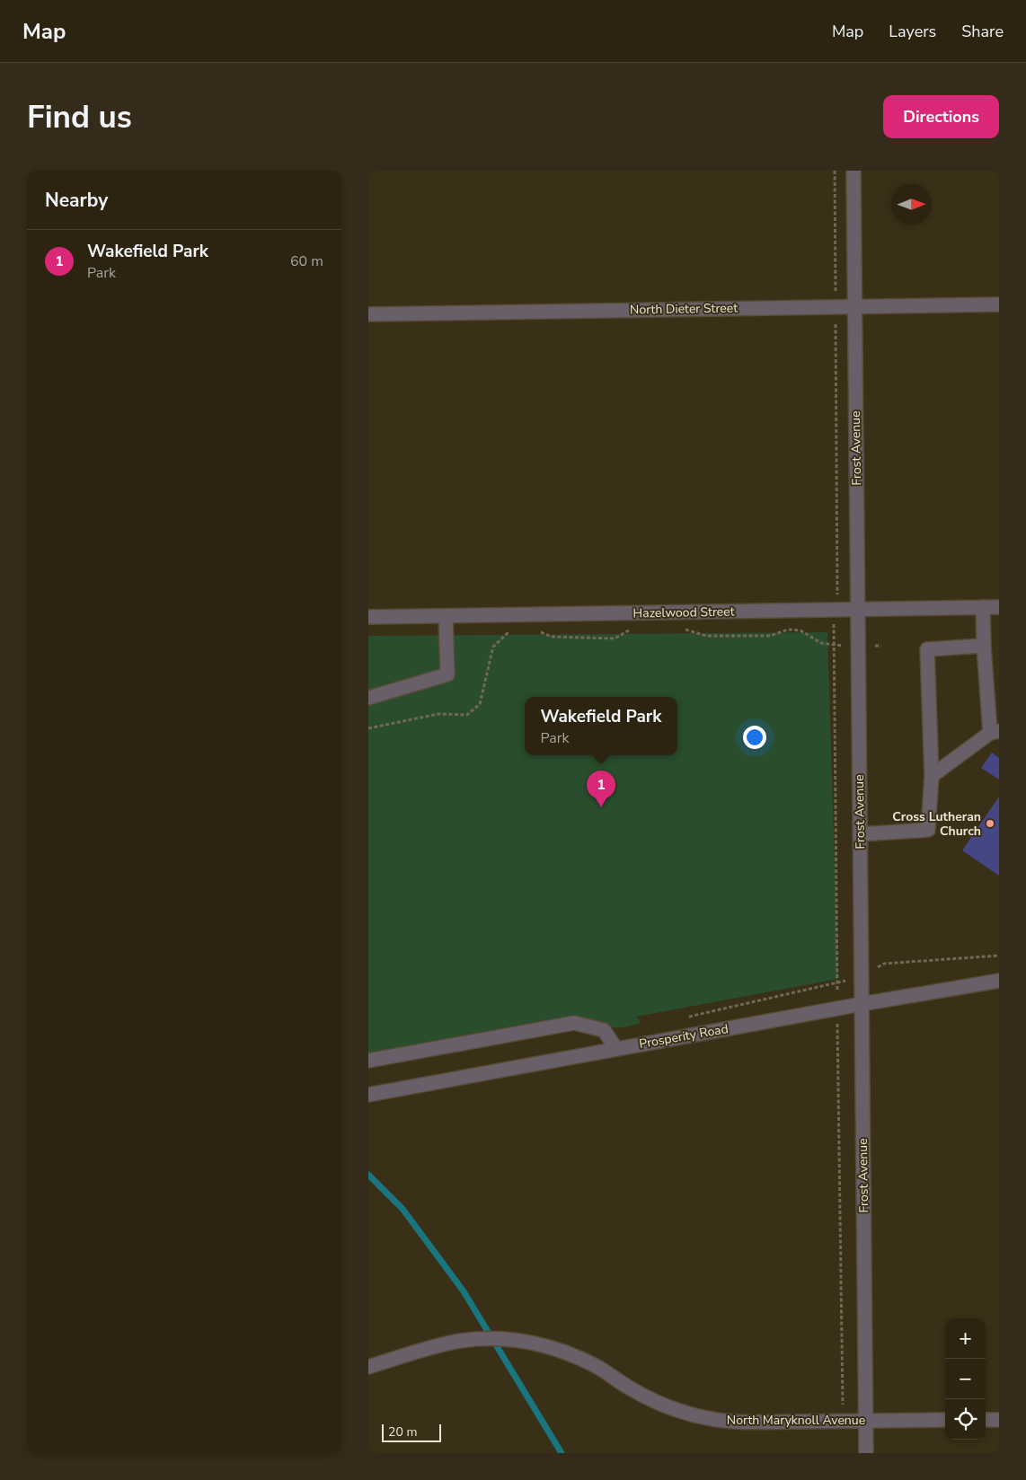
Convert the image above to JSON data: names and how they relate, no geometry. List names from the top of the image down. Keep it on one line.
{"streets":{"street":["North Dieter Street","Frost Avenue","Hazelwood Street","Prosperity Road","North Maryknoll Avenue"]},"crossings":[["North Dieter Street","Frost Avenue"],["Frost Avenue","Hazelwood Street"],["Frost Avenue","Prosperity Road"],["Frost Avenue","North Maryknoll Avenue"]],"places":["Cross Lutheran Church"],"scale_bar":"20 m","north":"right","page":{"header":"Map","nav":["Map","Layers","Share"],"buttons":"Directions","title":"Find us","heading":"Nearby","list":[{"mark":"1","name":"Wakefield Park","note":"Park","value":"60 m"}],"popup":["Wakefield Park","Park"],"pins":"1","map_buttons":["+","−"],"scale":"20 m"}}
